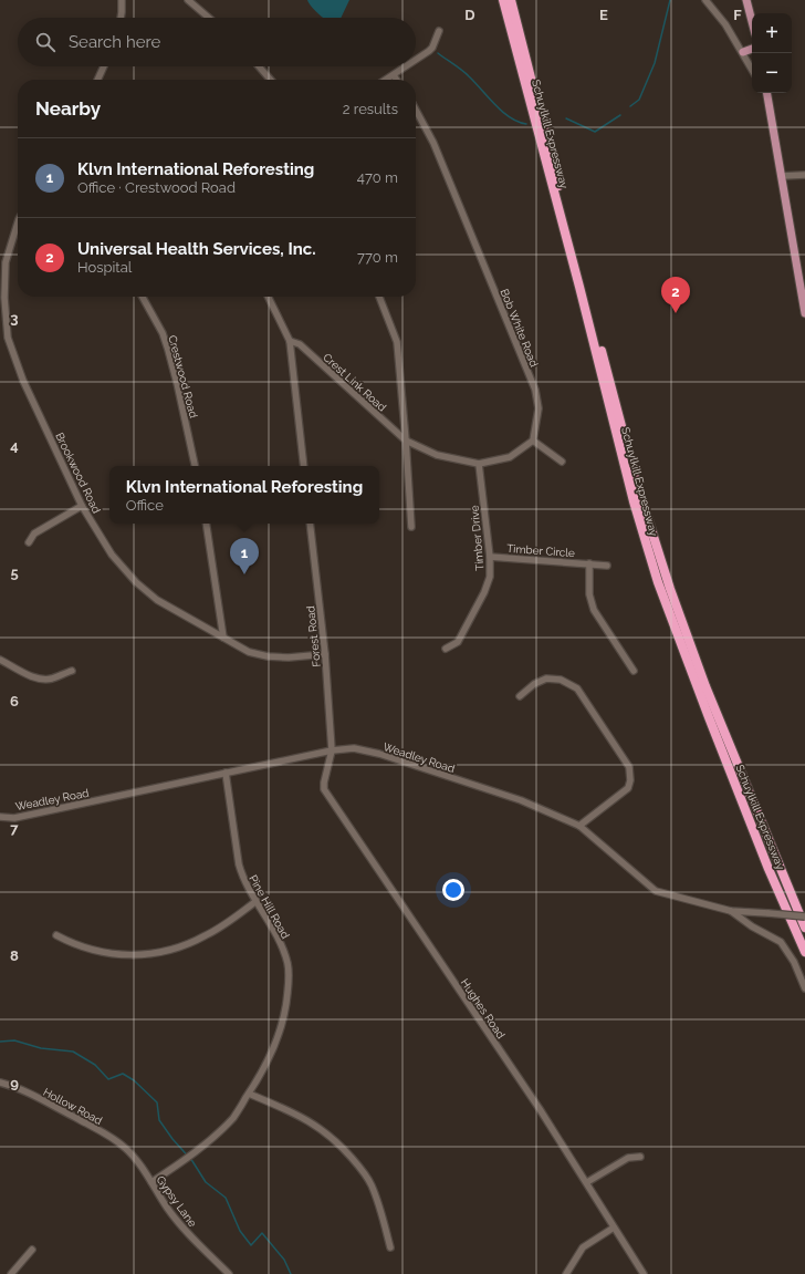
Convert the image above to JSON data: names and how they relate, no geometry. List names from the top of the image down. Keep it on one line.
{"streets":{"highway":["Schuylkill Expressway"],"street":["Bob White Road","Crestwood Road","Crest Link Road","Brookwood Road","Timber Drive","Timber Circle","Forest Road","Weadley Road","Pine Hill Road","Hughes Road","Hollow Road","Gypsy Lane"]},"crossings":[["Brookwood Road","Forest Road"],["Timber Drive","Timber Circle"],["Forest Road","Weadley Road"],["Forest Road","Hughes Road"],["Weadley Road","Pine Hill Road"],["Weadley Road","Hughes Road"],["Pine Hill Road","Gypsy Lane"],["Hollow Road","Gypsy Lane"]],"page":{"map_buttons":["+","−"],"search":"Search here","heading":["Nearby","2 results"],"list":[{"mark":"1","name":"Klvn International Reforesting","note":"Office · Crestwood Road","value":"470 m"},{"mark":"2","name":"Universal Health Services, Inc.","note":"Hospital","value":"770 m"}],"pins":["2","1"],"popup":["Klvn International Reforesting","Office"]},"grid":{"columns":["D","E","F"],"rows":["3","4","5","6","7","8","9"]}}
